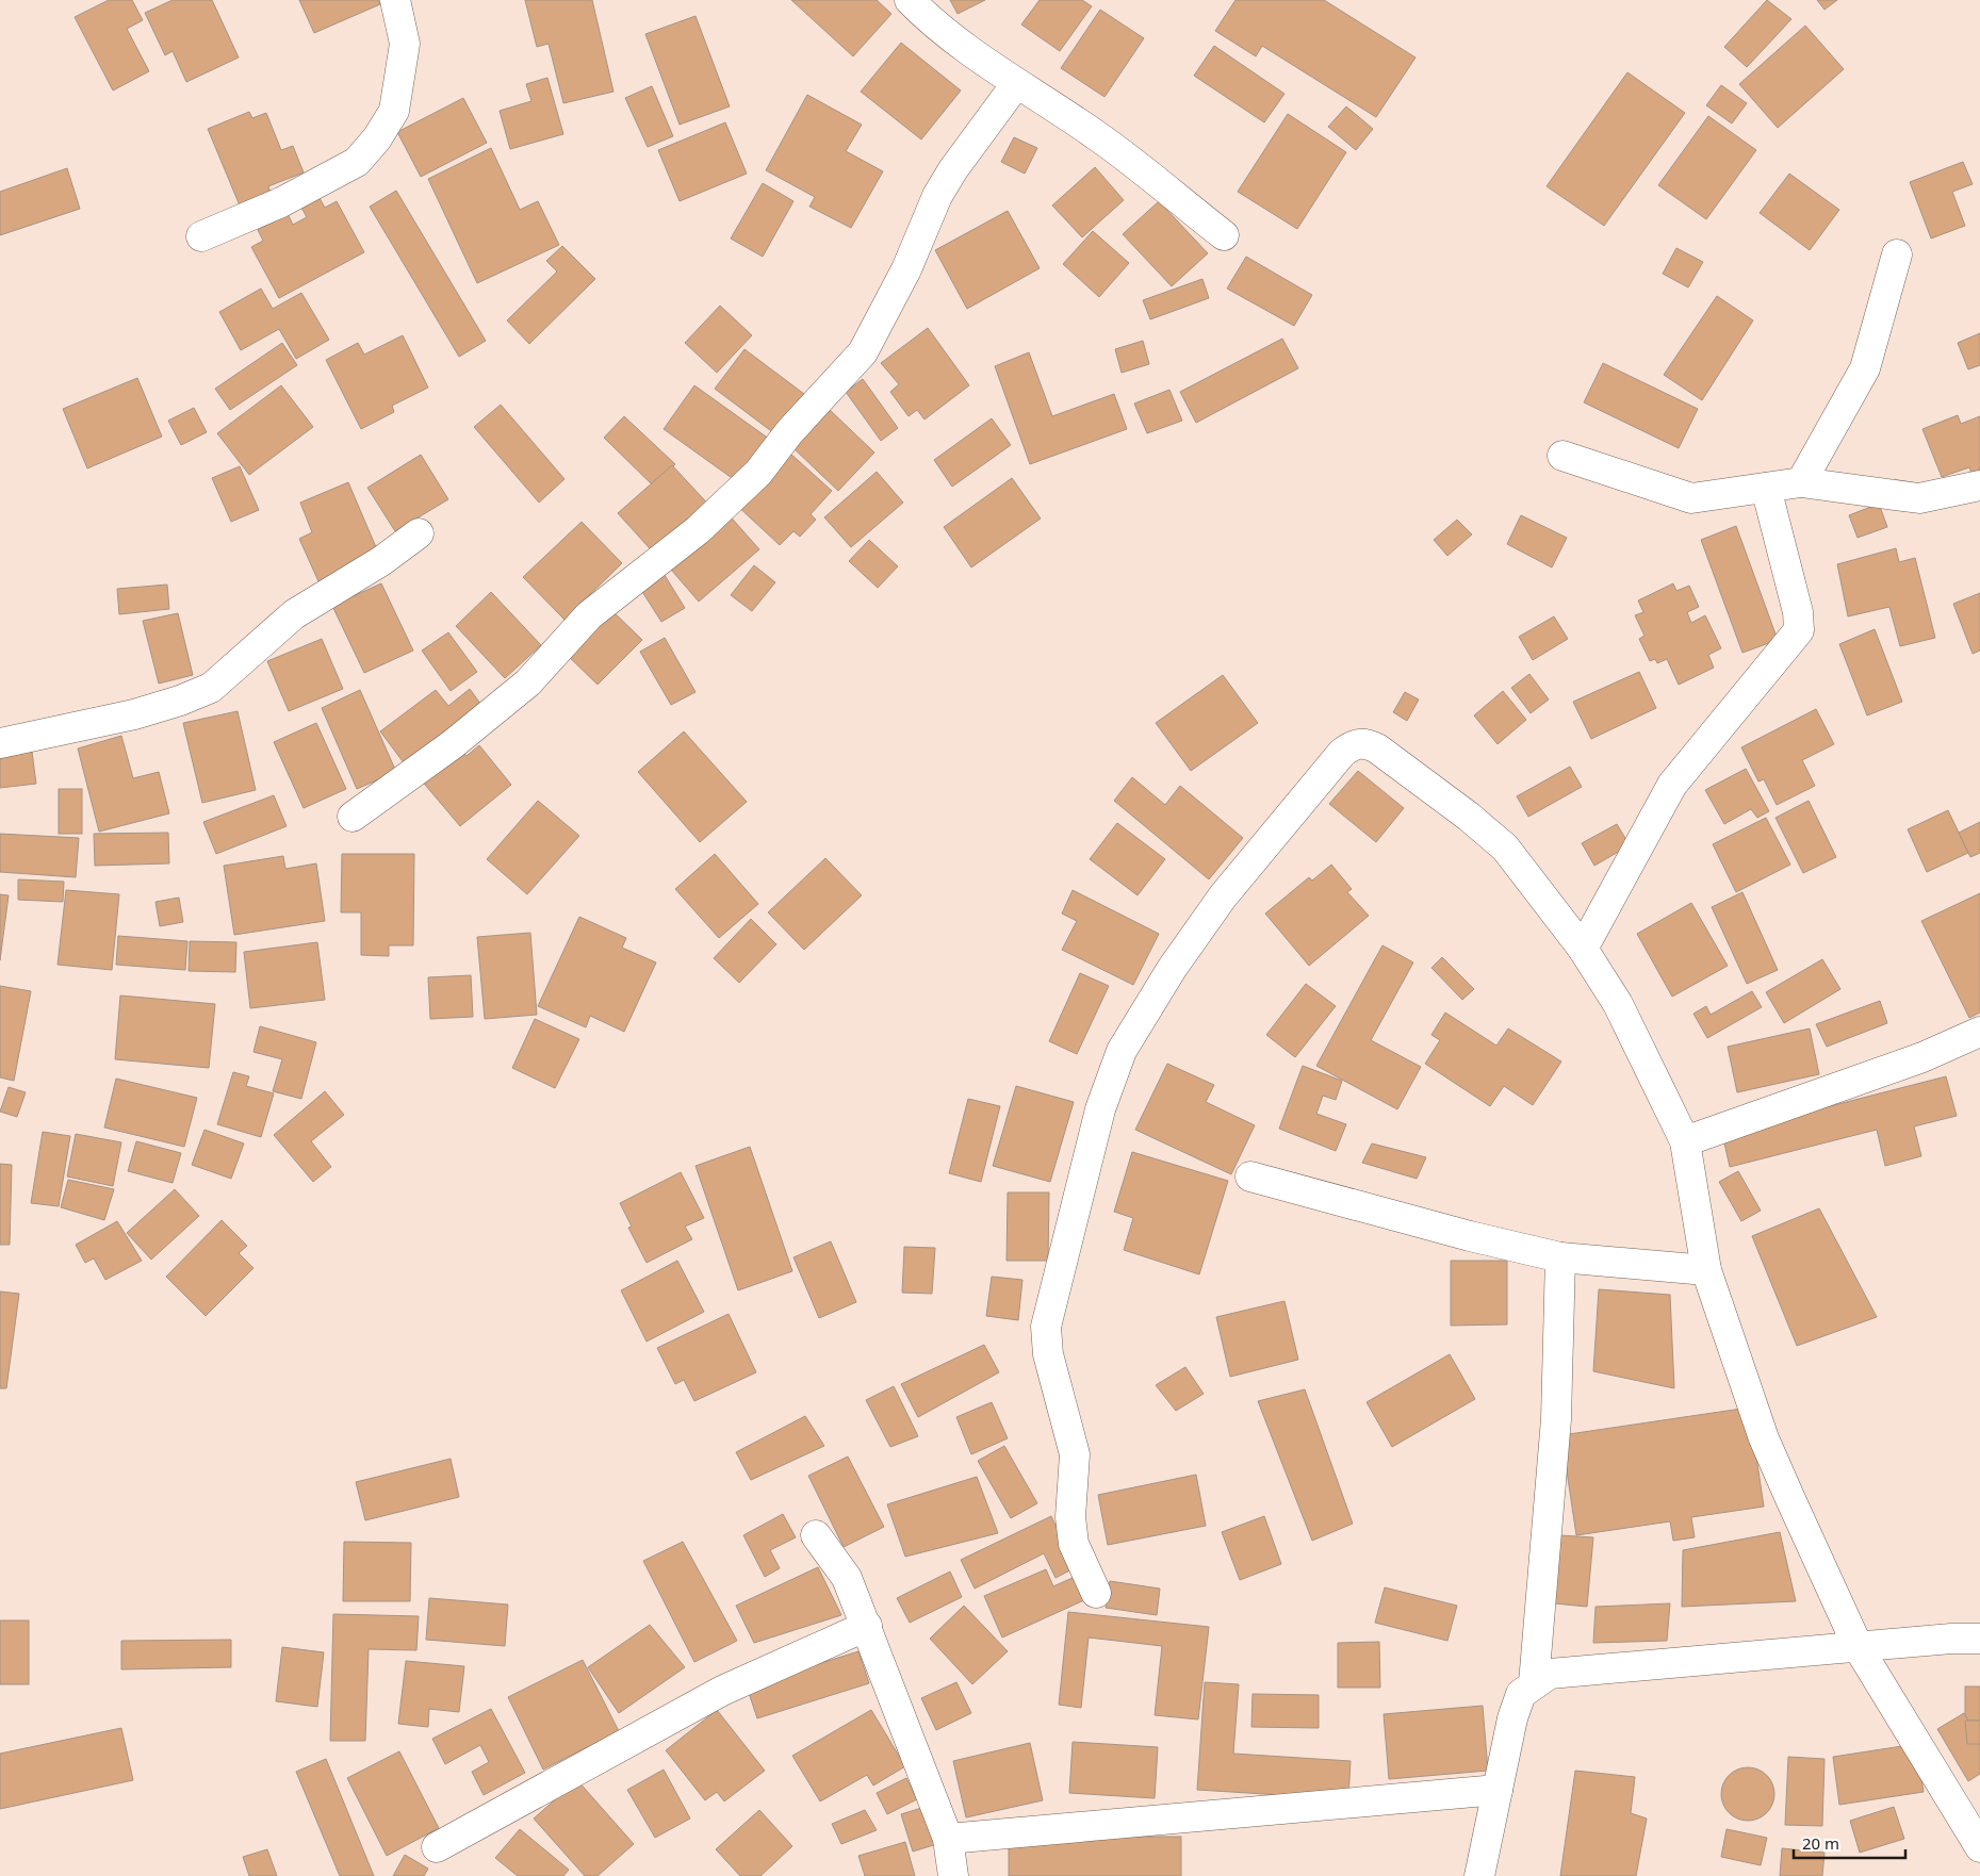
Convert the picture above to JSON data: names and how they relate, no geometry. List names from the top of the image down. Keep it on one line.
{"scale_bar":"20 m"}
